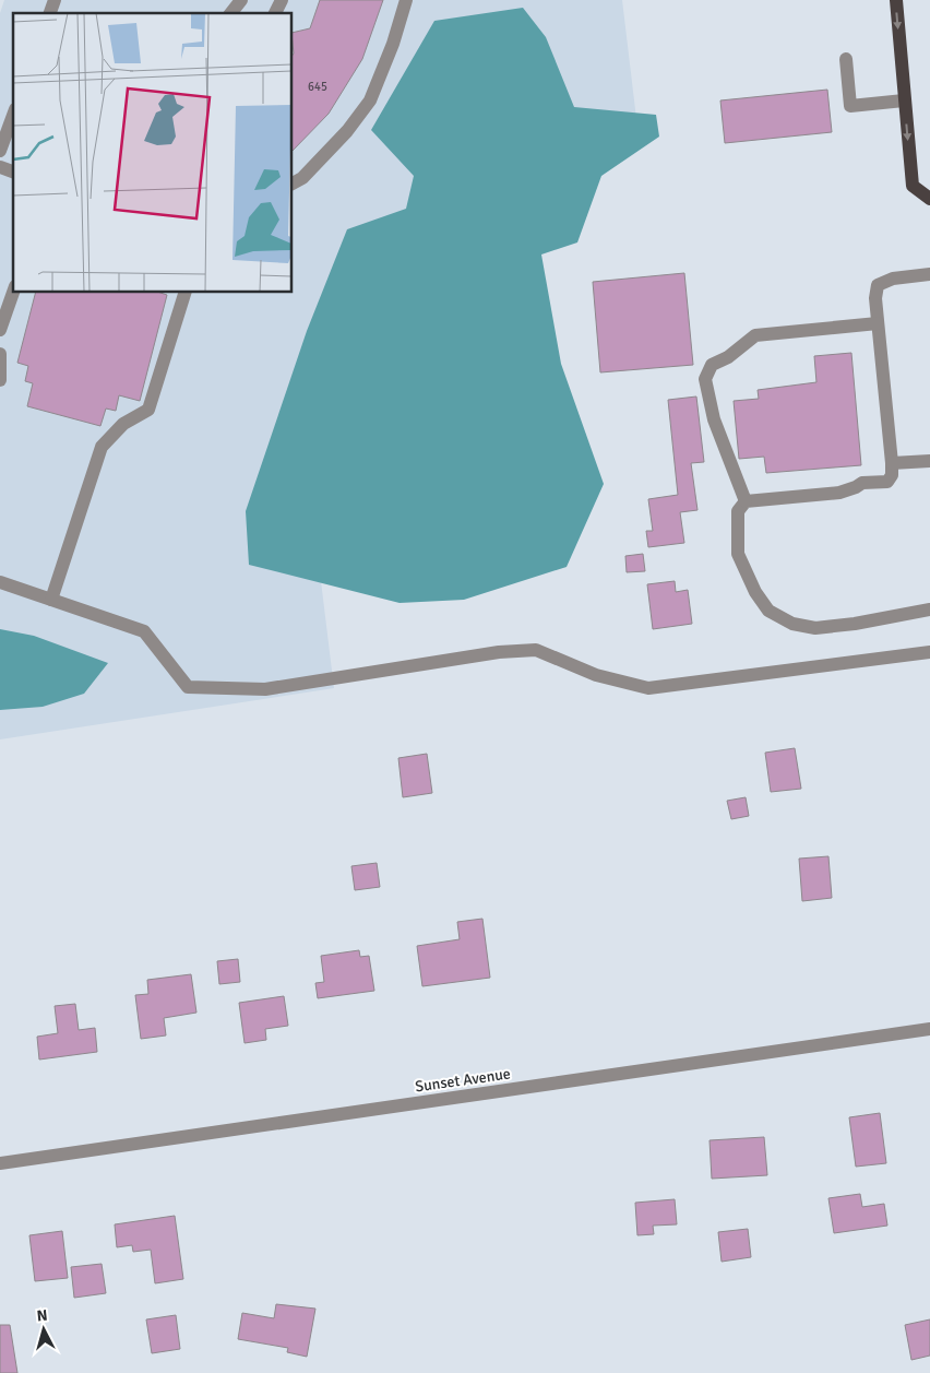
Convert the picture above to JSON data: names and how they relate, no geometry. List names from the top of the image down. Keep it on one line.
{"streets":{"street":["Sunset Avenue"]},"house_numbers":["645"],"north":"top"}
